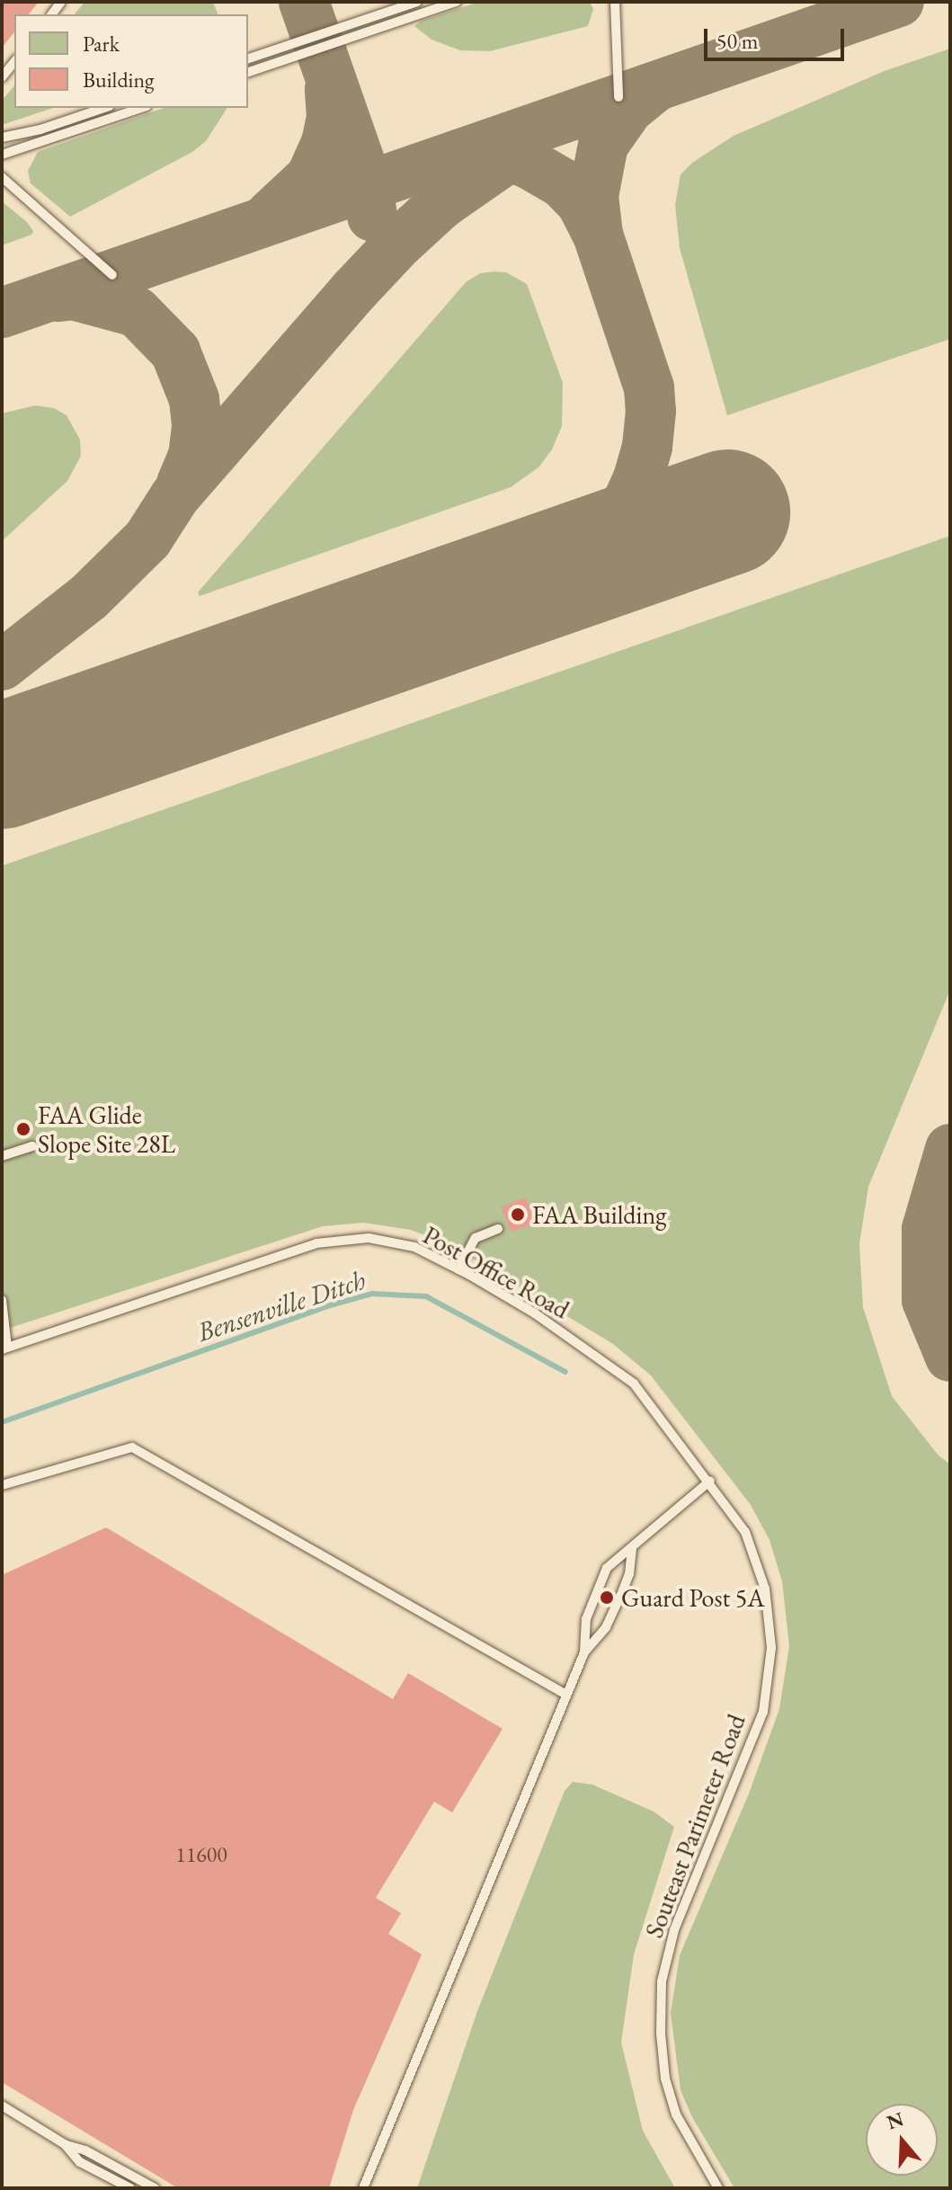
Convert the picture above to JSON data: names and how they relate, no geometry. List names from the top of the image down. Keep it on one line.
{"streets":{"lane":["Post Office Road","Souteast Parimeter Road"]},"crossings":[["Post Office Road","Souteast Parimeter Road"]],"water":["Bensenville Ditch"],"places":["FAA Glide Slope Site 28L","FAA Building","Guard Post 5A"],"house_numbers":["11600"],"legend":["Park","Building"],"scale_bar":"50 m","north":"top"}
